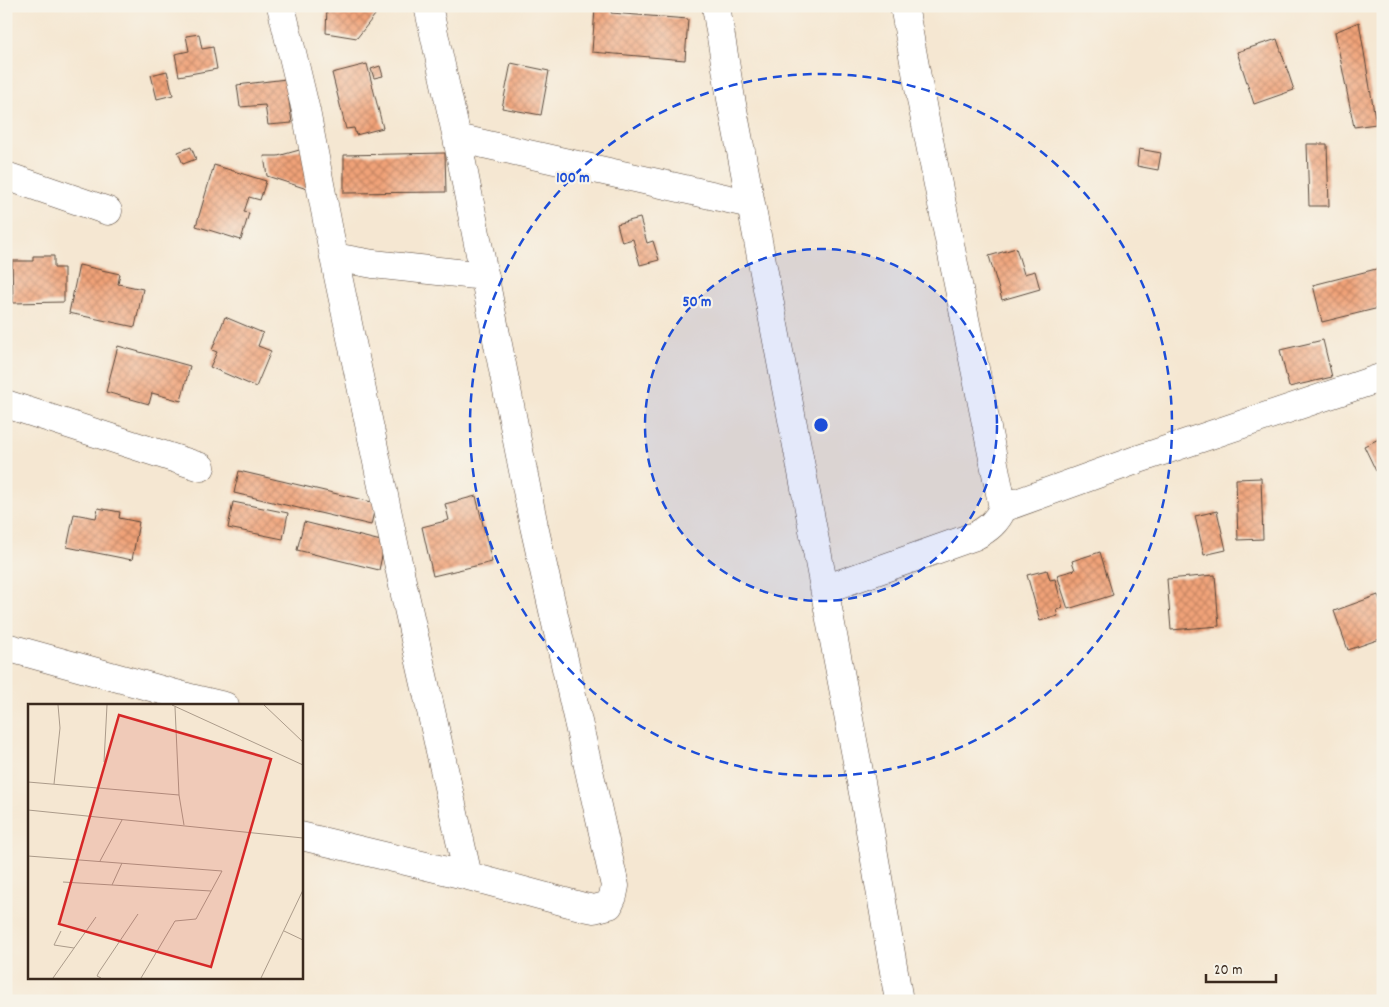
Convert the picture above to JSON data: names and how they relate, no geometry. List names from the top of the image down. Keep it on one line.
{"scale_bar":"20 m","rings":["100 m","50 m"]}
